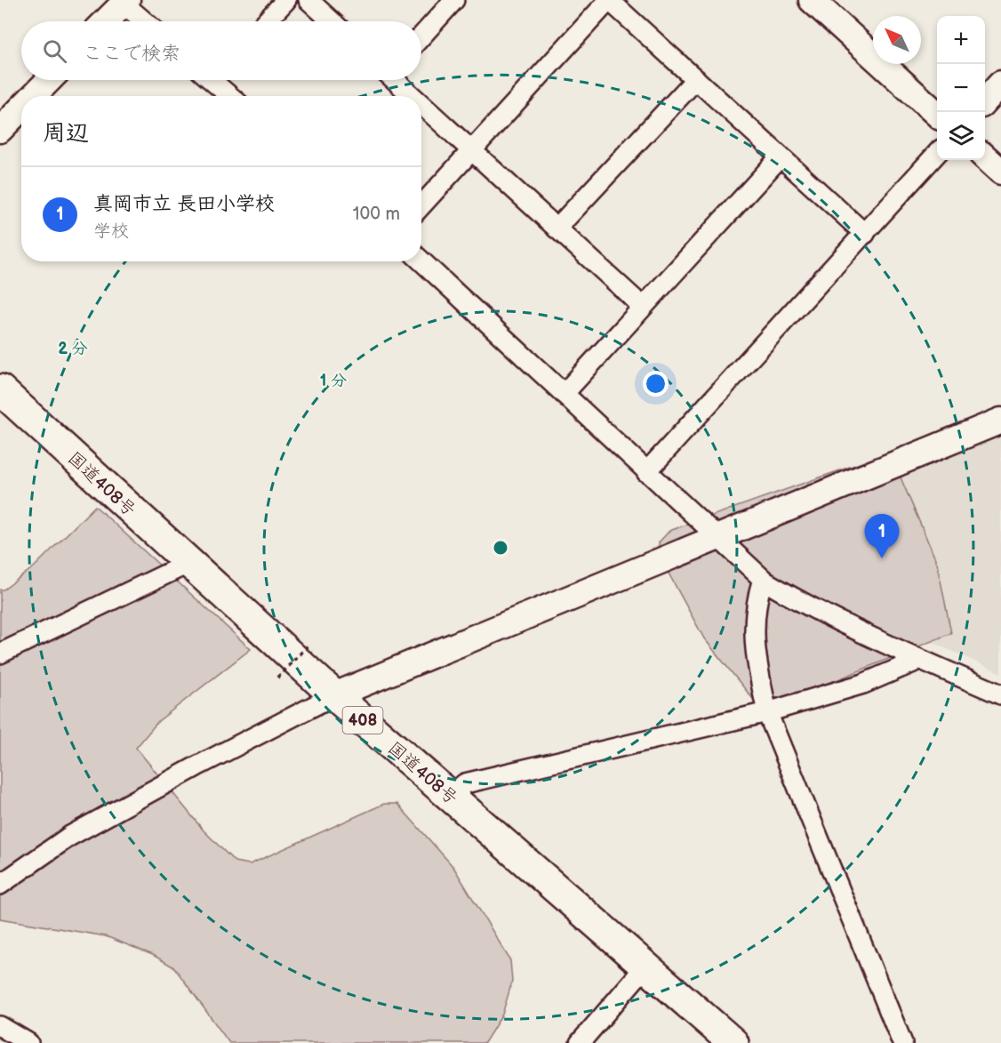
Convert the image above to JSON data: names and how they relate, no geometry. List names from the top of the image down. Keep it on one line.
{"streets":{"highway":["国道408号","408"]},"north":"top left","page":{"map_buttons":["+","−"],"search":"ここで検索","heading":"周辺","list":[{"mark":"1","name":"真岡市立 長田小学校","note":"学校","value":"100 m"}],"pins":"1"},"rings":["2 分","1 分"]}
